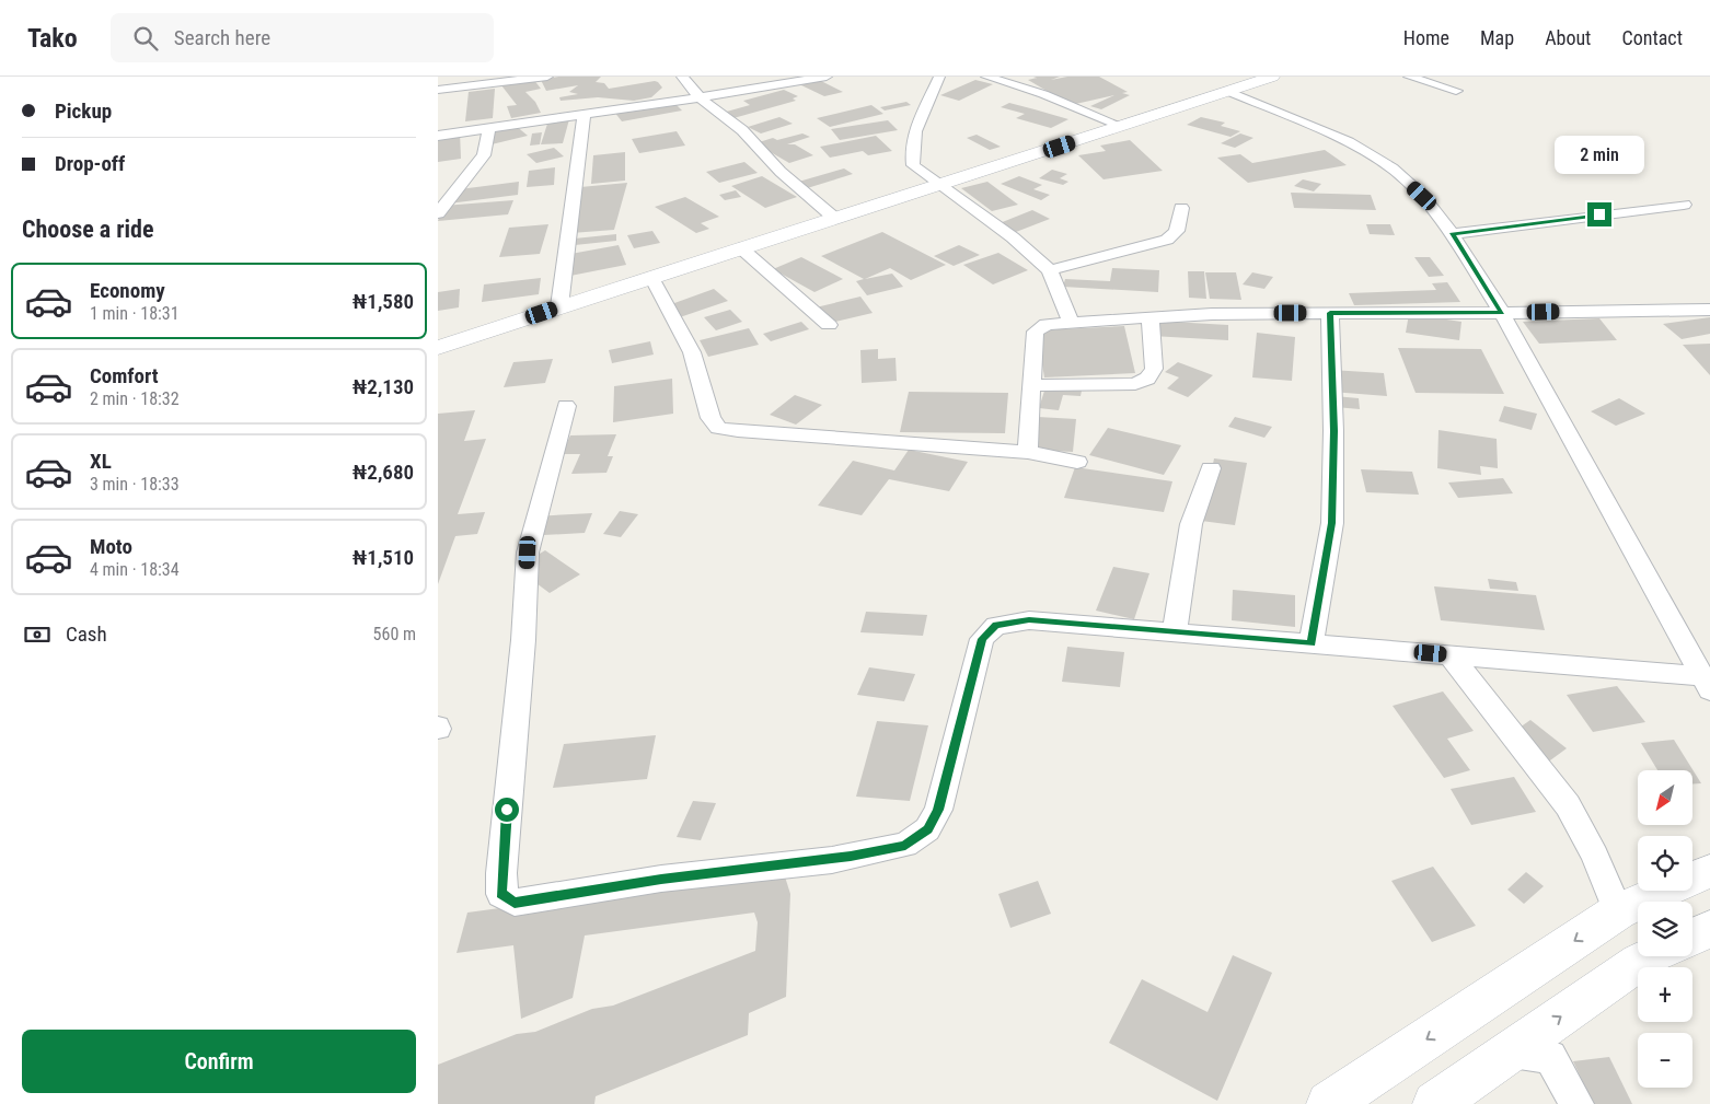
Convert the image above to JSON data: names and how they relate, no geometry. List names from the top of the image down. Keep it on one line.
{"north":"bottom left","page":{"header":"Tako","search":"Search here","nav":["Home","Map","About","Contact"],"banner":["Pickup","Drop-off"],"bubble":"2 min","heading":"Choose a ride","list":[{"name":"Economy","note":"1 min · 18:31","value":"₦1,580"},{"name":"Comfort","note":"2 min · 18:32","value":"₦2,130"},{"name":"XL","note":"3 min · 18:33","value":"₦2,680"},{"name":"Moto","note":"4 min · 18:34","value":"₦1,510"}],"pay":["Cash","560 m"],"map_buttons":["+","−"],"buttons":"Confirm"}}
